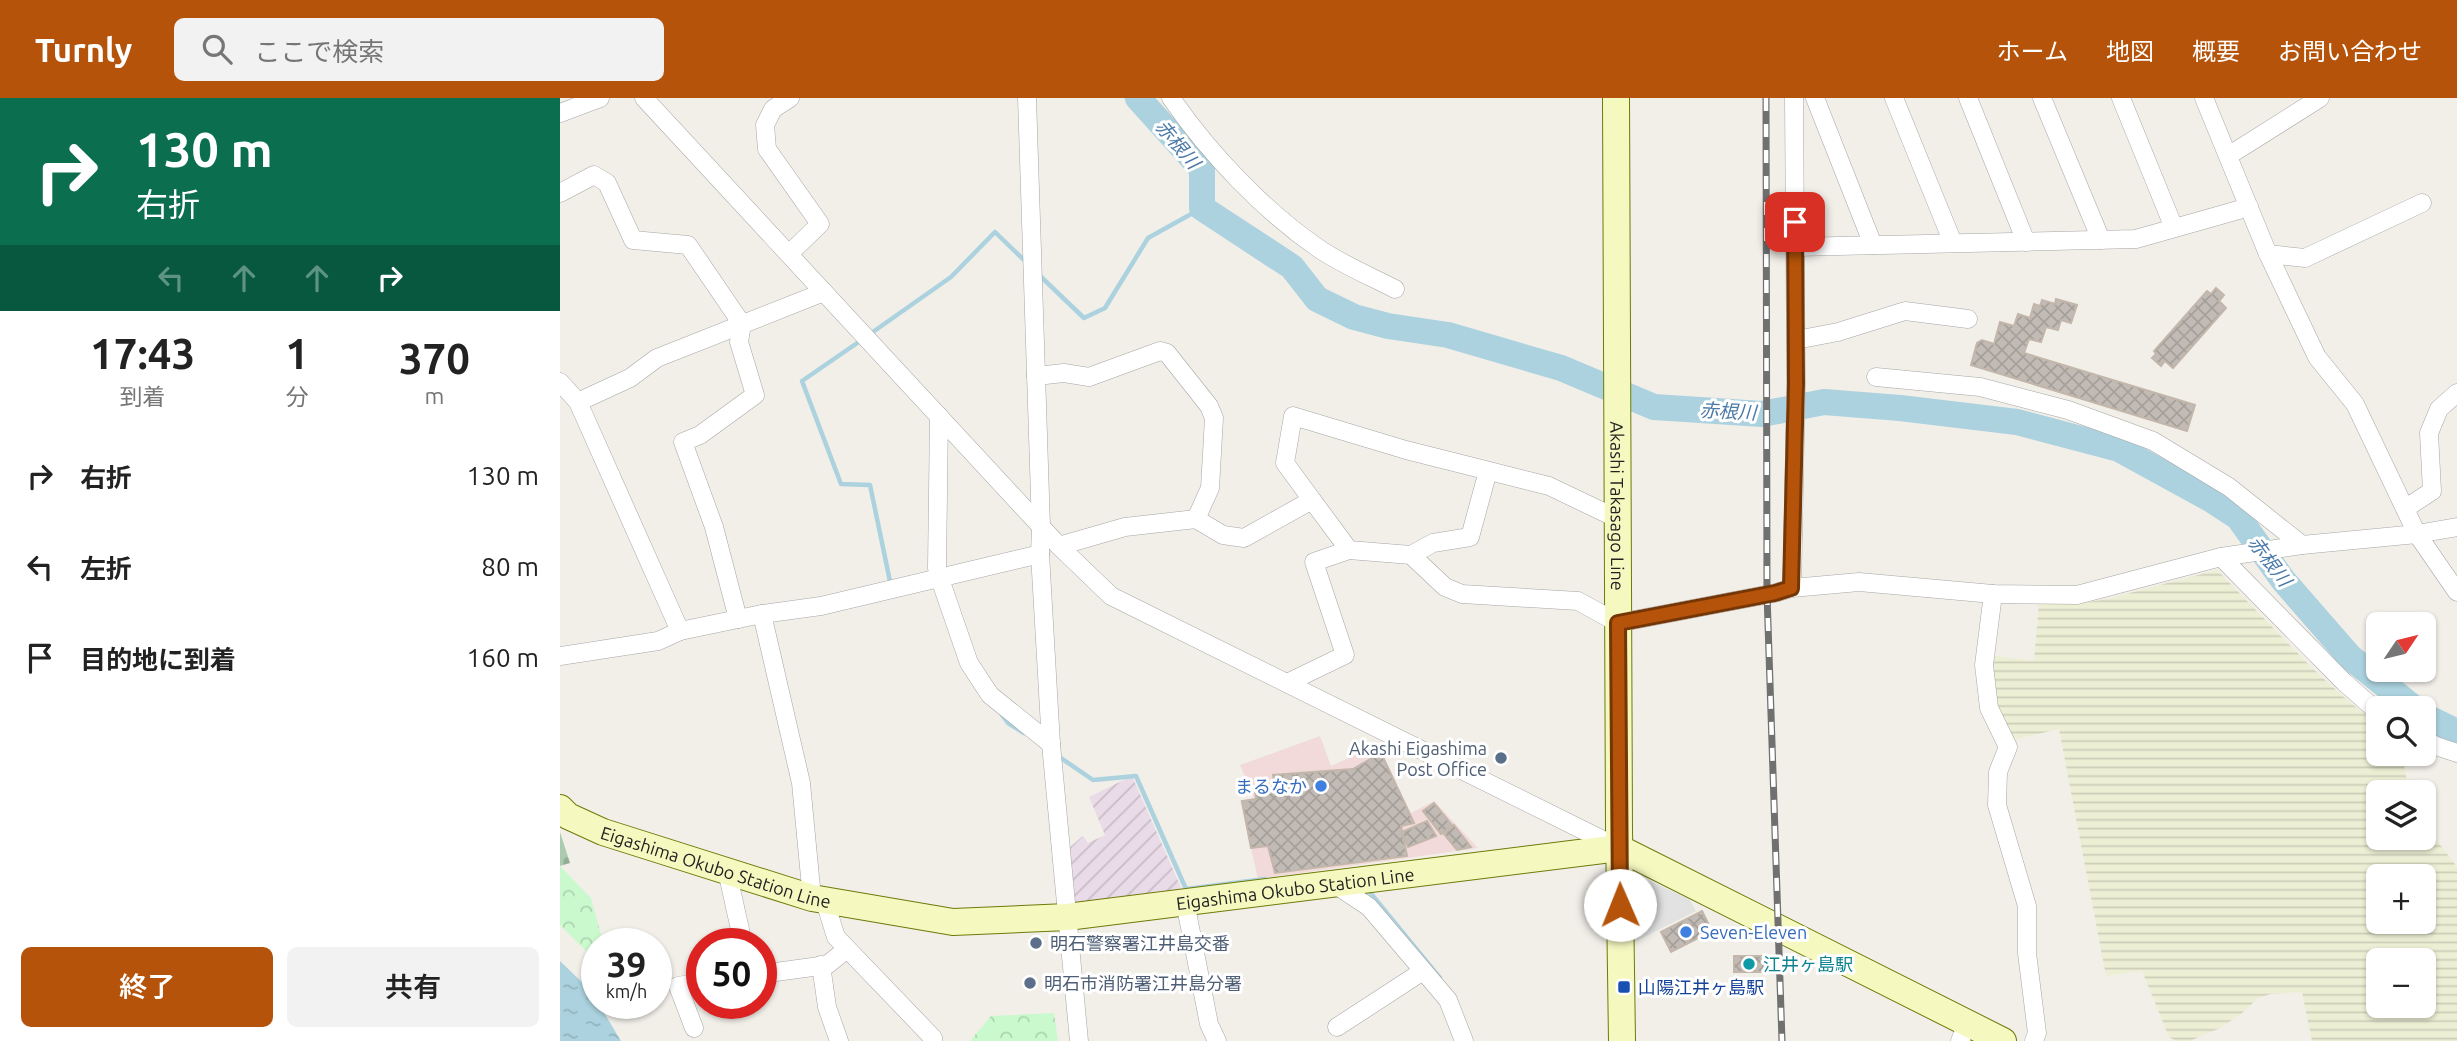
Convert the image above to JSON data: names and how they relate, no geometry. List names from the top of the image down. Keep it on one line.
{"streets":{"main road":["Akashi Takasago Line","Eigashima Okubo Station Line"]},"crossings":[["Akashi Takasago Line","Eigashima Okubo Station Line"]],"water":["赤根川"],"places":{"other":["Akashi Eigashima Post Office","まるなか","Seven-Eleven","明石警察署江井島交番","江井ヶ島駅","明石市消防署江井島分署"],"transit":["山陽江井ヶ島駅"]},"north":"top right","page":{"header":"Turnly","search":"ここで検索","nav":["ホーム","地図","概要","お問い合わせ"],"turn":["130 m","右折"],"eta":["17:43","到着","1","分","370","m"],"list":[{"name":"右折","value":"130 m"},{"name":"左折","value":"80 m"},{"name":"目的地に到着","value":"160 m"}],"map_buttons":["+","−"],"speed":"39 km/h","limit":"50","buttons":["終了","共有"]}}
